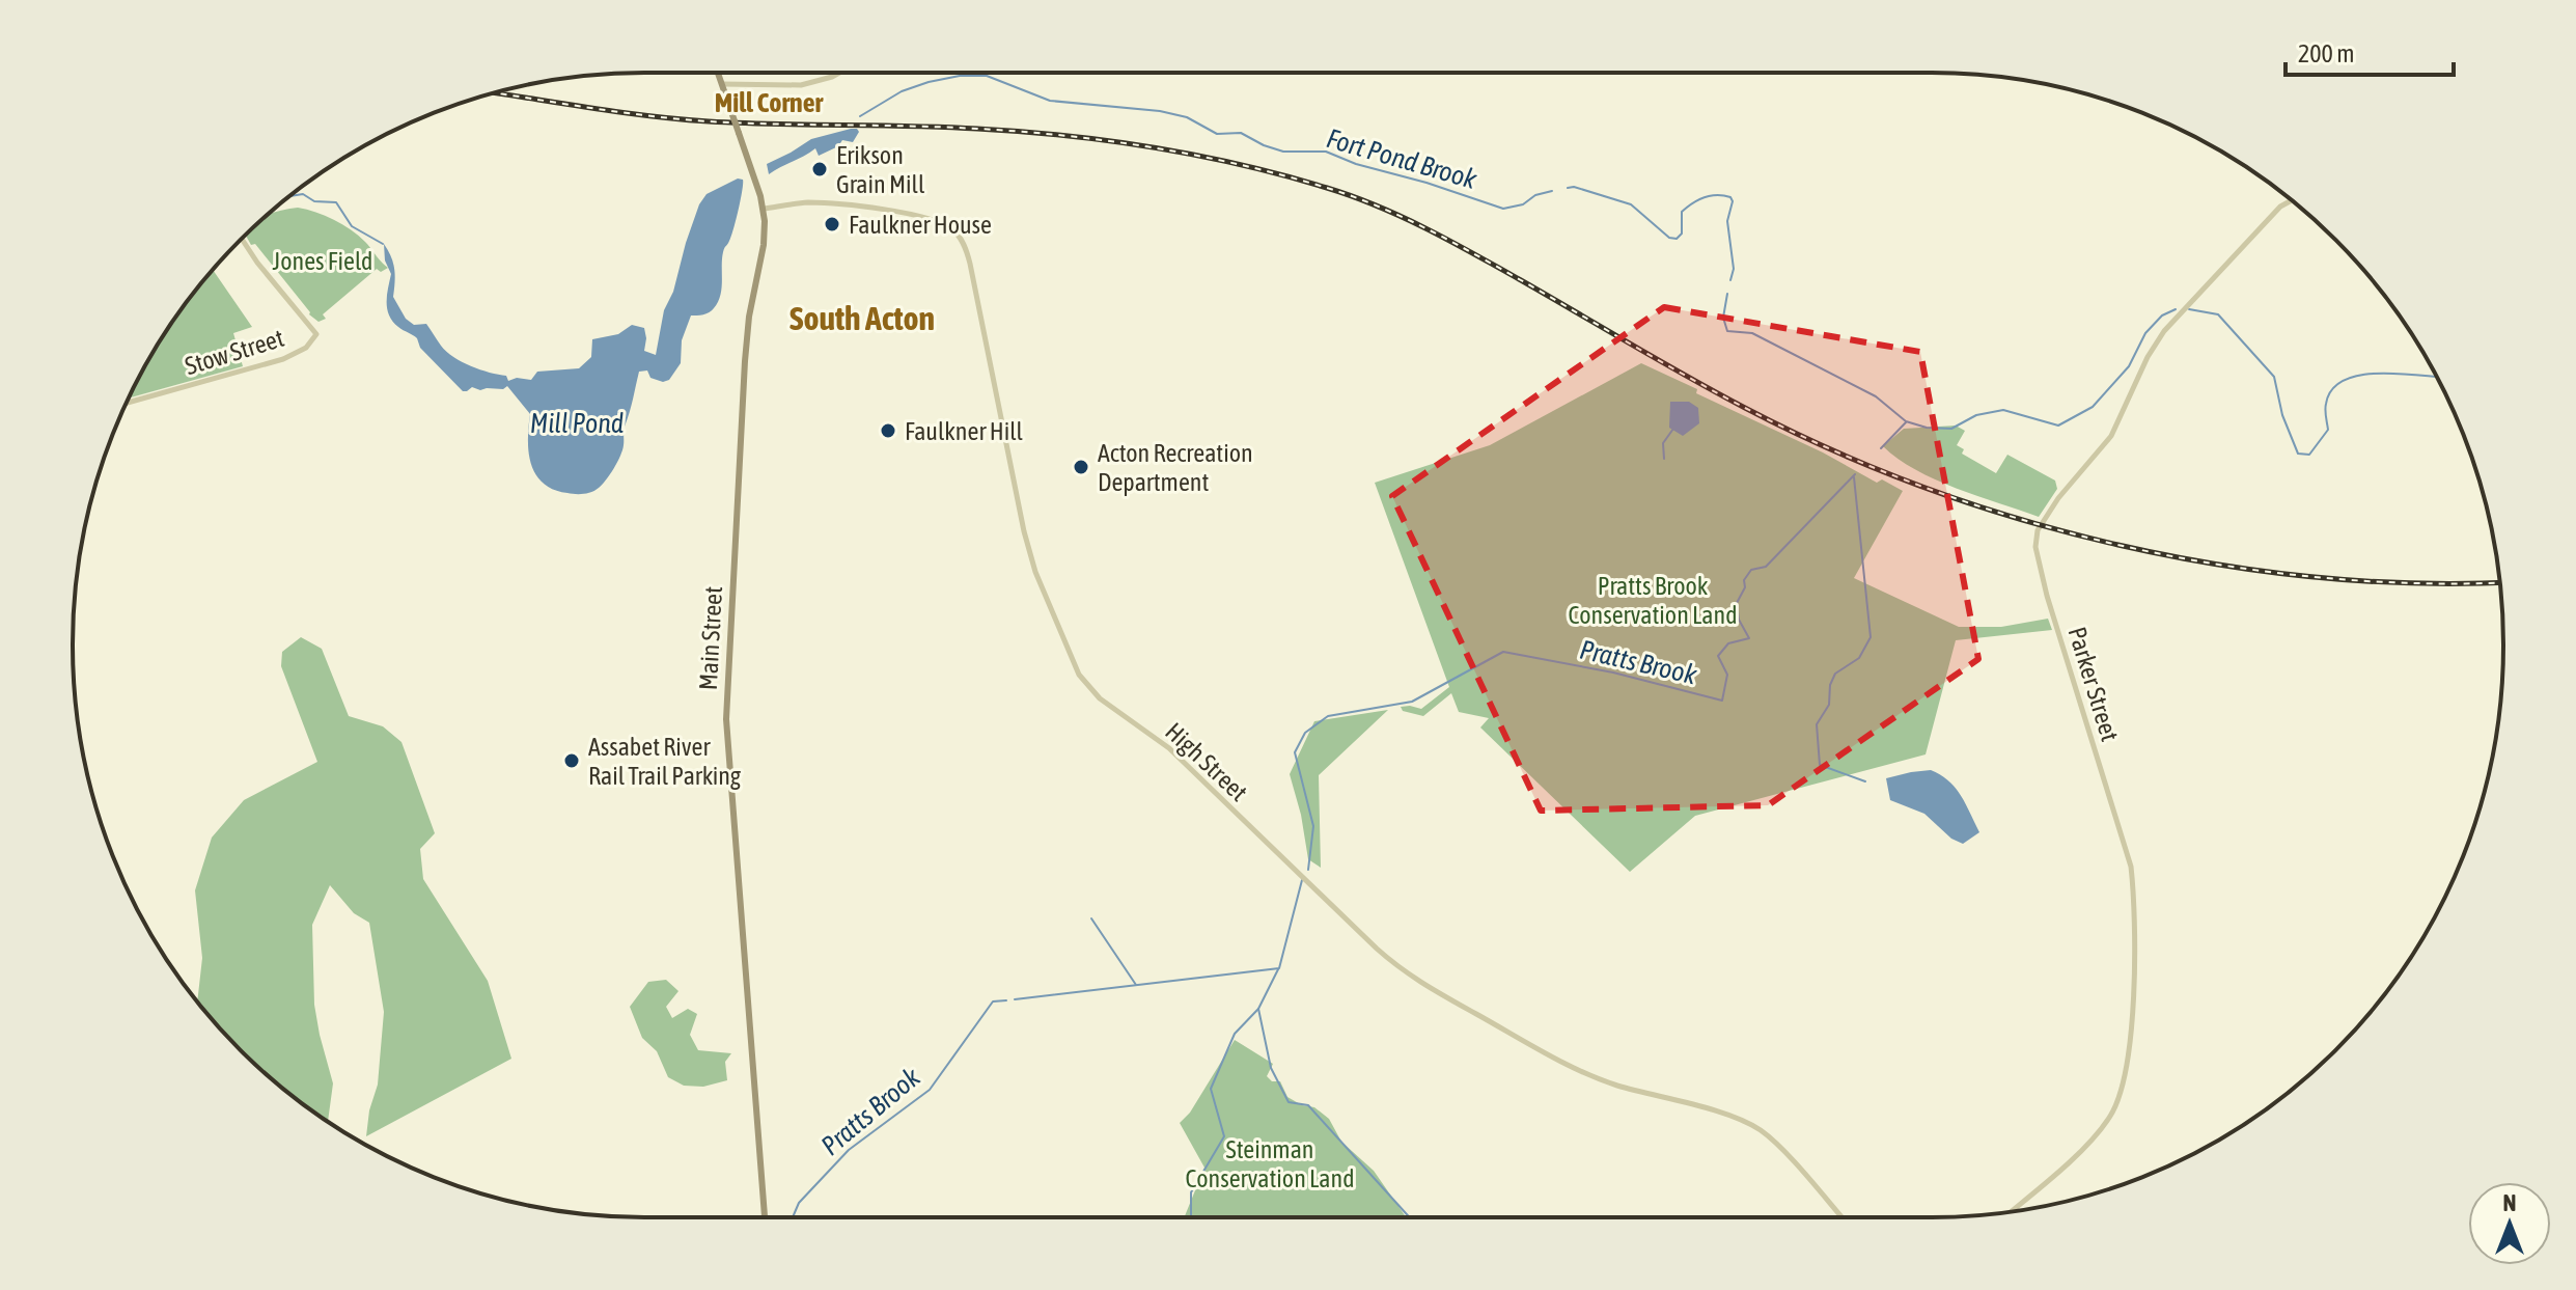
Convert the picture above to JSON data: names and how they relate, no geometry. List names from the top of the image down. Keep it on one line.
{"streets":{"main road":["Main Street"],"street":["Stow Street","Parker Street","High Street"]},"crossings":[["Main Street","High Street"]],"districts":["Mill Corner","South Acton"],"water":["Fort Pond Brook","Mill Pond","Pratts Brook"],"parks":["Jones Field","Pratts Brook Conservation Land","Steinman Conservation Land"],"places":["Erikson Grain Mill","Faulkner House","Faulkner Hill","Acton Recreation Department","Assabet River Rail Trail Parking"],"scale_bar":"200 m","north":"top"}
